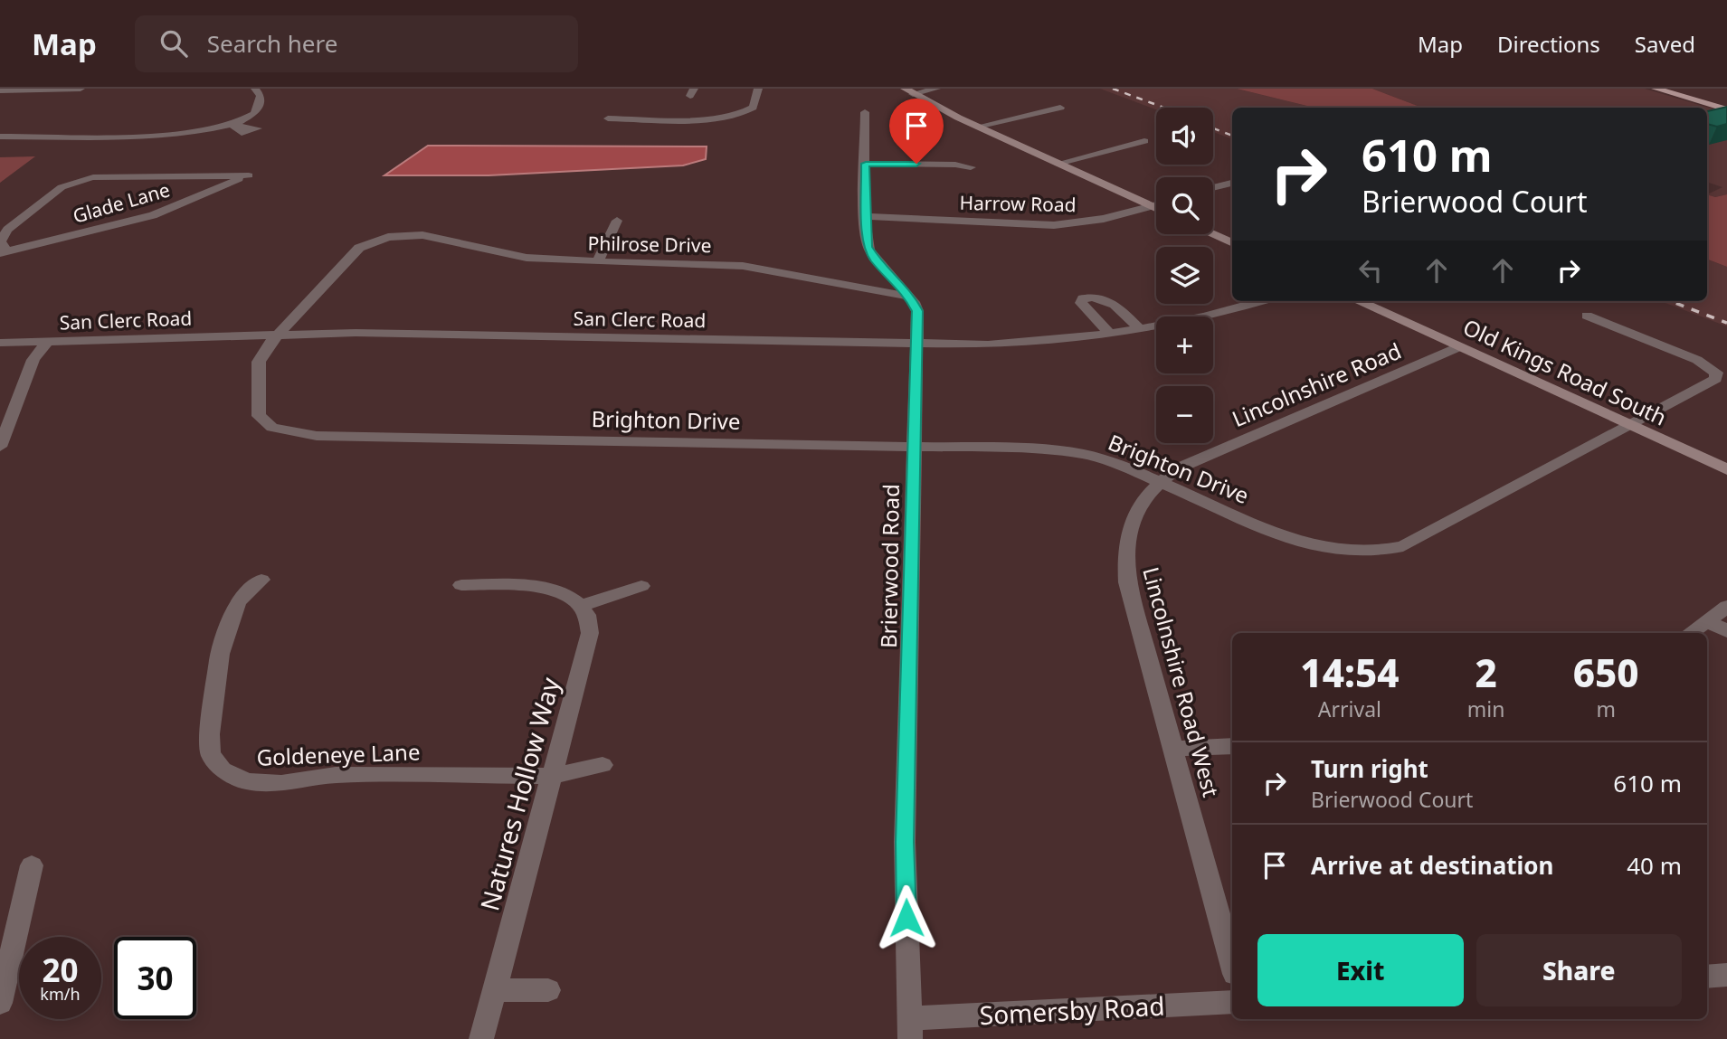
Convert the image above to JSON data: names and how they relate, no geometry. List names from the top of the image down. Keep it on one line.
{"streets":{"street":["Glade Lane","Harrow Road","Philrose Drive","San Clerc Road","Old Kings Road South","Lincolnshire Road","Brighton Drive","Brierwood Road","Lincolnshire Road West","Goldeneye Lane","Natures Hollow Way","Somersby Road"]},"crossings":[["Philrose Drive","San Clerc Road"],["Philrose Drive","Brighton Drive"],["Philrose Drive","Brierwood Road"],["San Clerc Road","Brighton Drive"],["San Clerc Road","Brierwood Road"],["Old Kings Road South","Lincolnshire Road"],["Old Kings Road South","Brighton Drive"],["Lincolnshire Road","Brighton Drive"],["Lincolnshire Road","Lincolnshire Road West"],["Brighton Drive","Brierwood Road"],["Brighton Drive","Lincolnshire Road West"],["Brierwood Road","Somersby Road"],["Goldeneye Lane","Natures Hollow Way"]],"page":{"header":"Map","search":"Search here","nav":["Map","Directions","Saved"],"map_buttons":["+","−"],"turn":["610 m","Brierwood Court"],"eta":["14:54","Arrival","2","min","650","m"],"list":[{"name":"Turn right","note":"Brierwood Court","value":"610 m"},{"name":"Arrive at destination","value":"40 m"}],"buttons":["Exit","Share"],"speed":"20 km/h","limit":"30"}}
